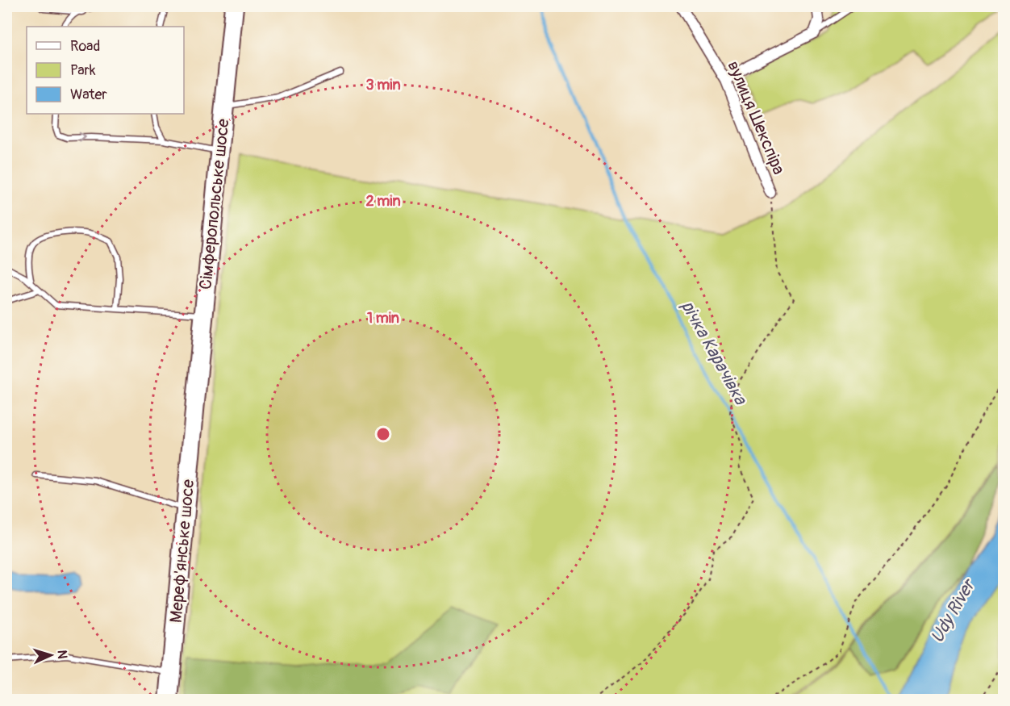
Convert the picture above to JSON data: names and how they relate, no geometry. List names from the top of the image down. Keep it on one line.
{"streets":{"highway":["Сімферопольське шосе","Мереф'янське шосе"],"street":["вулиця Шекспіра"]},"crossings":[["Сімферопольське шосе","Мереф'янське шосе"]],"water":["річка Карачівка","Udy River"],"legend":["Road","Park","Water"],"north":"right","rings":["3 min","2 min","1 min"]}
